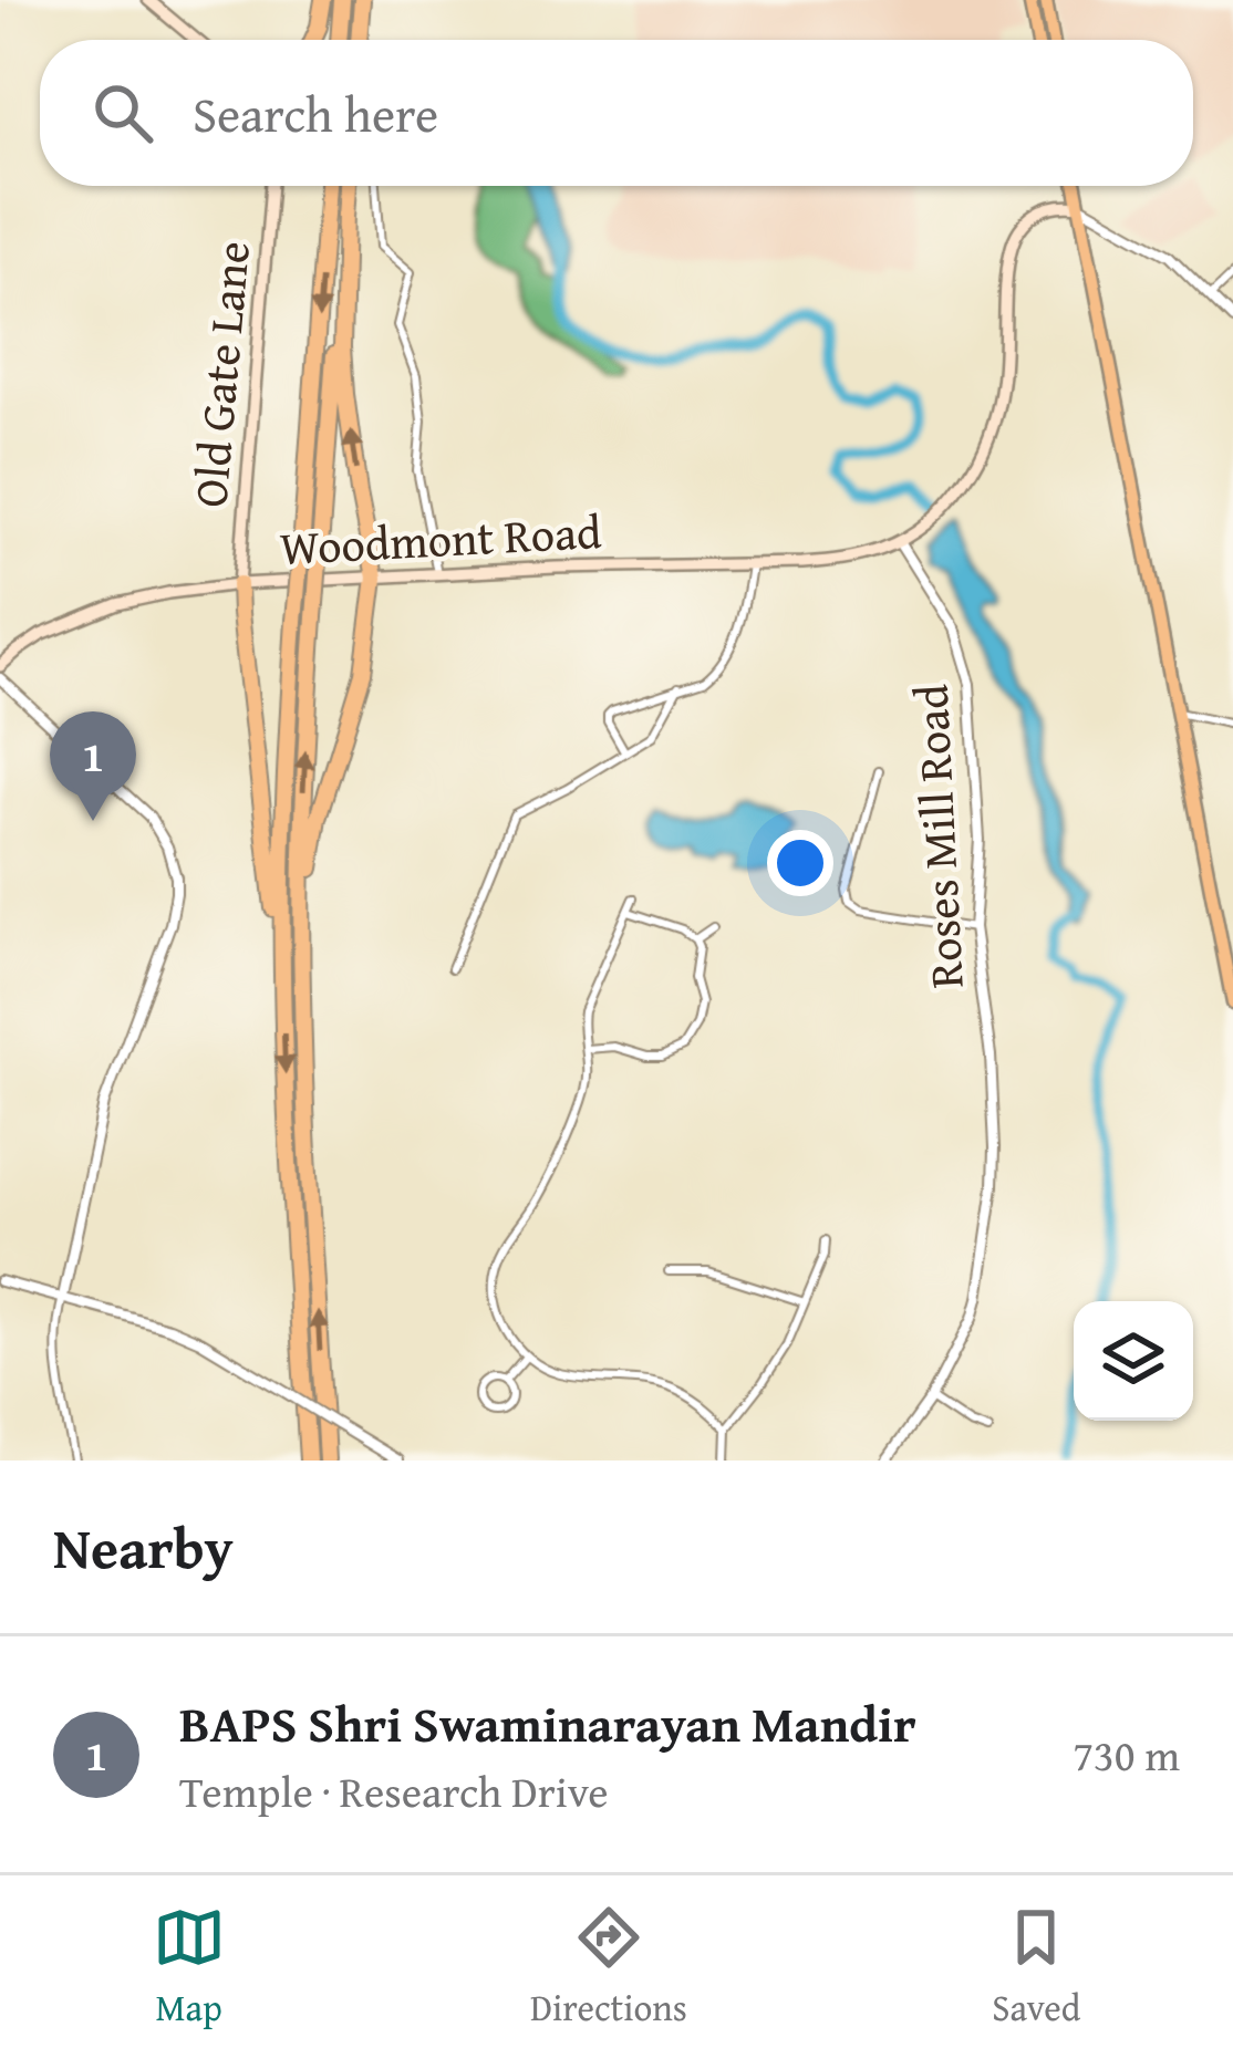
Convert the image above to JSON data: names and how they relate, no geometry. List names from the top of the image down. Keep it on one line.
{"streets":{"main road":["Old Gate Lane","Woodmont Road"],"street":["Roses Mill Road"]},"crossings":[["Old Gate Lane","Woodmont Road"],["Woodmont Road","Roses Mill Road"]],"page":{"search":"Search here","pins":"1","heading":"Nearby","list":[{"mark":"1","name":"BAPS Shri Swaminarayan Mandir","note":"Temple · Research Drive","value":"730 m"}],"nav":["Map","Directions","Saved"]}}
